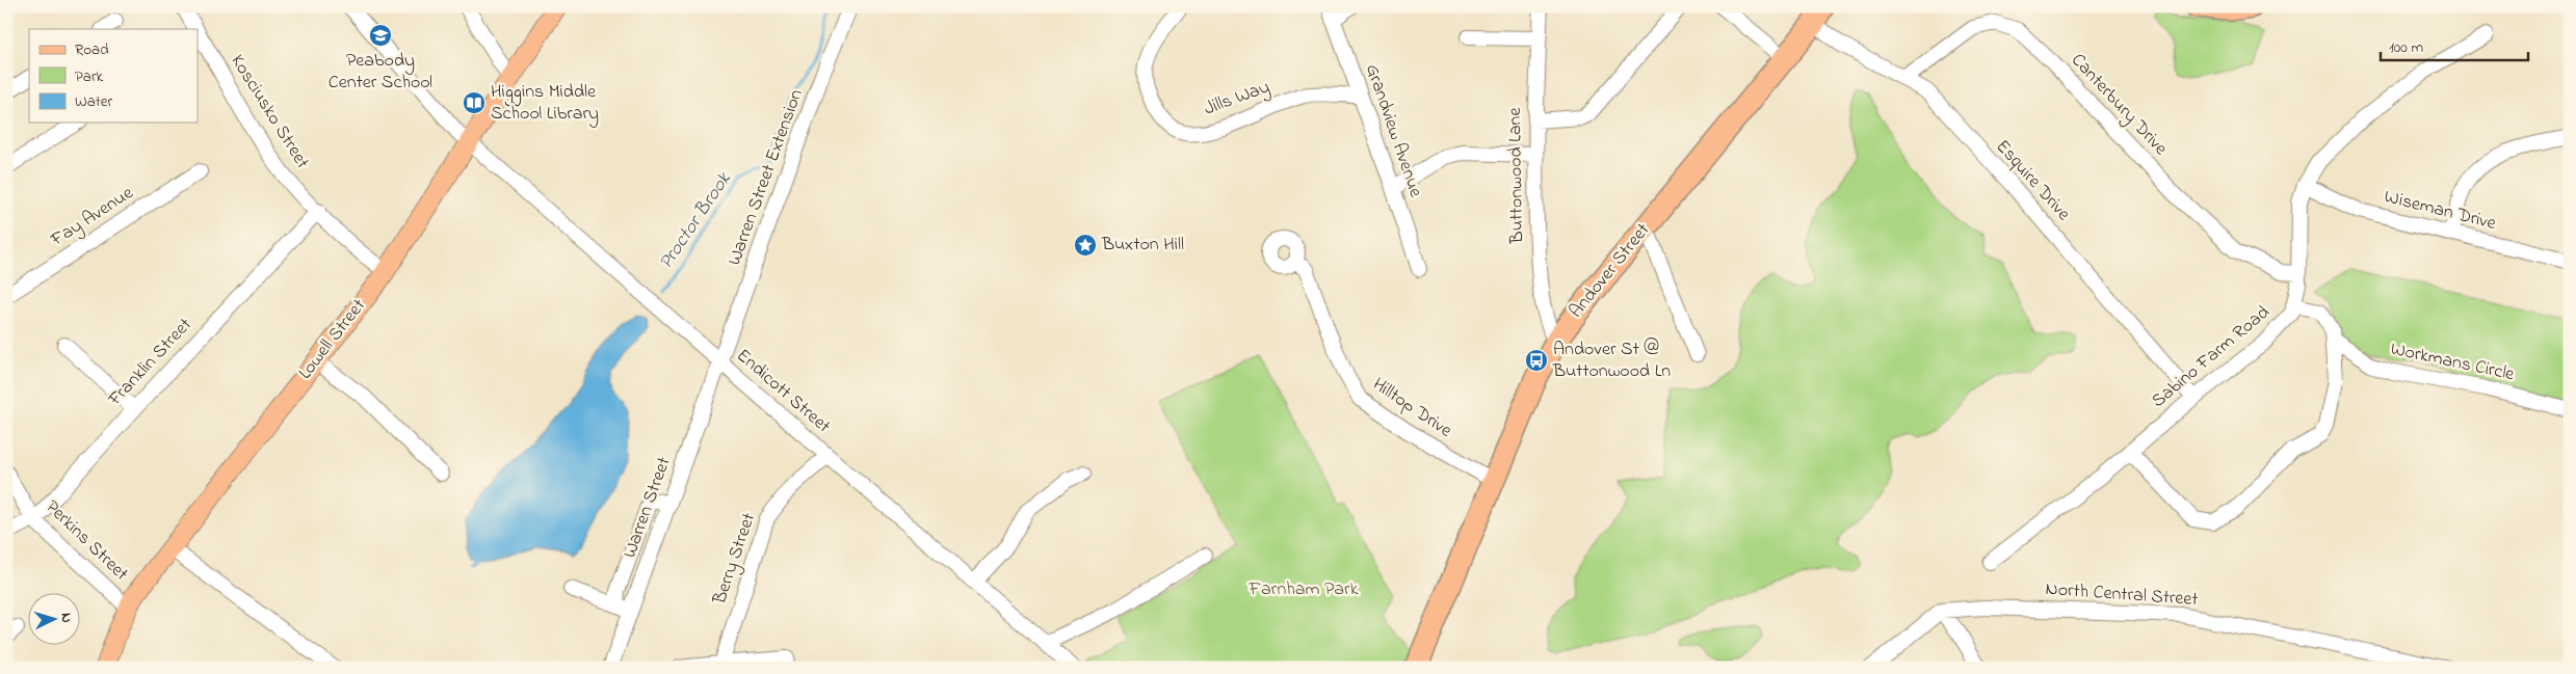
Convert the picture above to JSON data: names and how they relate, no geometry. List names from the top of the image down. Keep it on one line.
{"streets":{"highway":["Andover Street"],"main road":["Lowell Street"],"street":["Jills Way","Canterbury Drive","Kosciusko Street","Grandview Avenue","Buttonwood Lane","Warren Street Extension","Esquire Drive","Wiseman Drive","Fay Avenue","Sabino Farm Road","Franklin Street","Workmans Circle","Endicott Street","Hilltop Drive","Warren Street","Perkins Street","Berry Street","North Central Street"]},"crossings":[["Jills Way","Grandview Avenue"],["Canterbury Drive","Esquire Drive"],["Canterbury Drive","Sabino Farm Road"],["Kosciusko Street","Lowell Street"],["Kosciusko Street","Franklin Street"],["Buttonwood Lane","Andover Street"],["Warren Street Extension","Endicott Street"],["Warren Street Extension","Warren Street"],["Esquire Drive","Andover Street"],["Esquire Drive","Sabino Farm Road"],["Wiseman Drive","Sabino Farm Road"],["Andover Street","Hilltop Drive"],["Lowell Street","Endicott Street"],["Lowell Street","Perkins Street"],["Franklin Street","Perkins Street"],["Endicott Street","Warren Street"],["Endicott Street","Berry Street"]],"water":["Proctor Brook"],"parks":["Farnham Park"],"places":{"school or university":["Peabody Center School"],"library":["Higgins Middle School Library"],"place":["Buxton Hill"],"bus stop":["Andover St @ Buttonwood Ln"]},"legend":["Road","Park","Water"],"scale_bar":"100 m","north":"right"}
